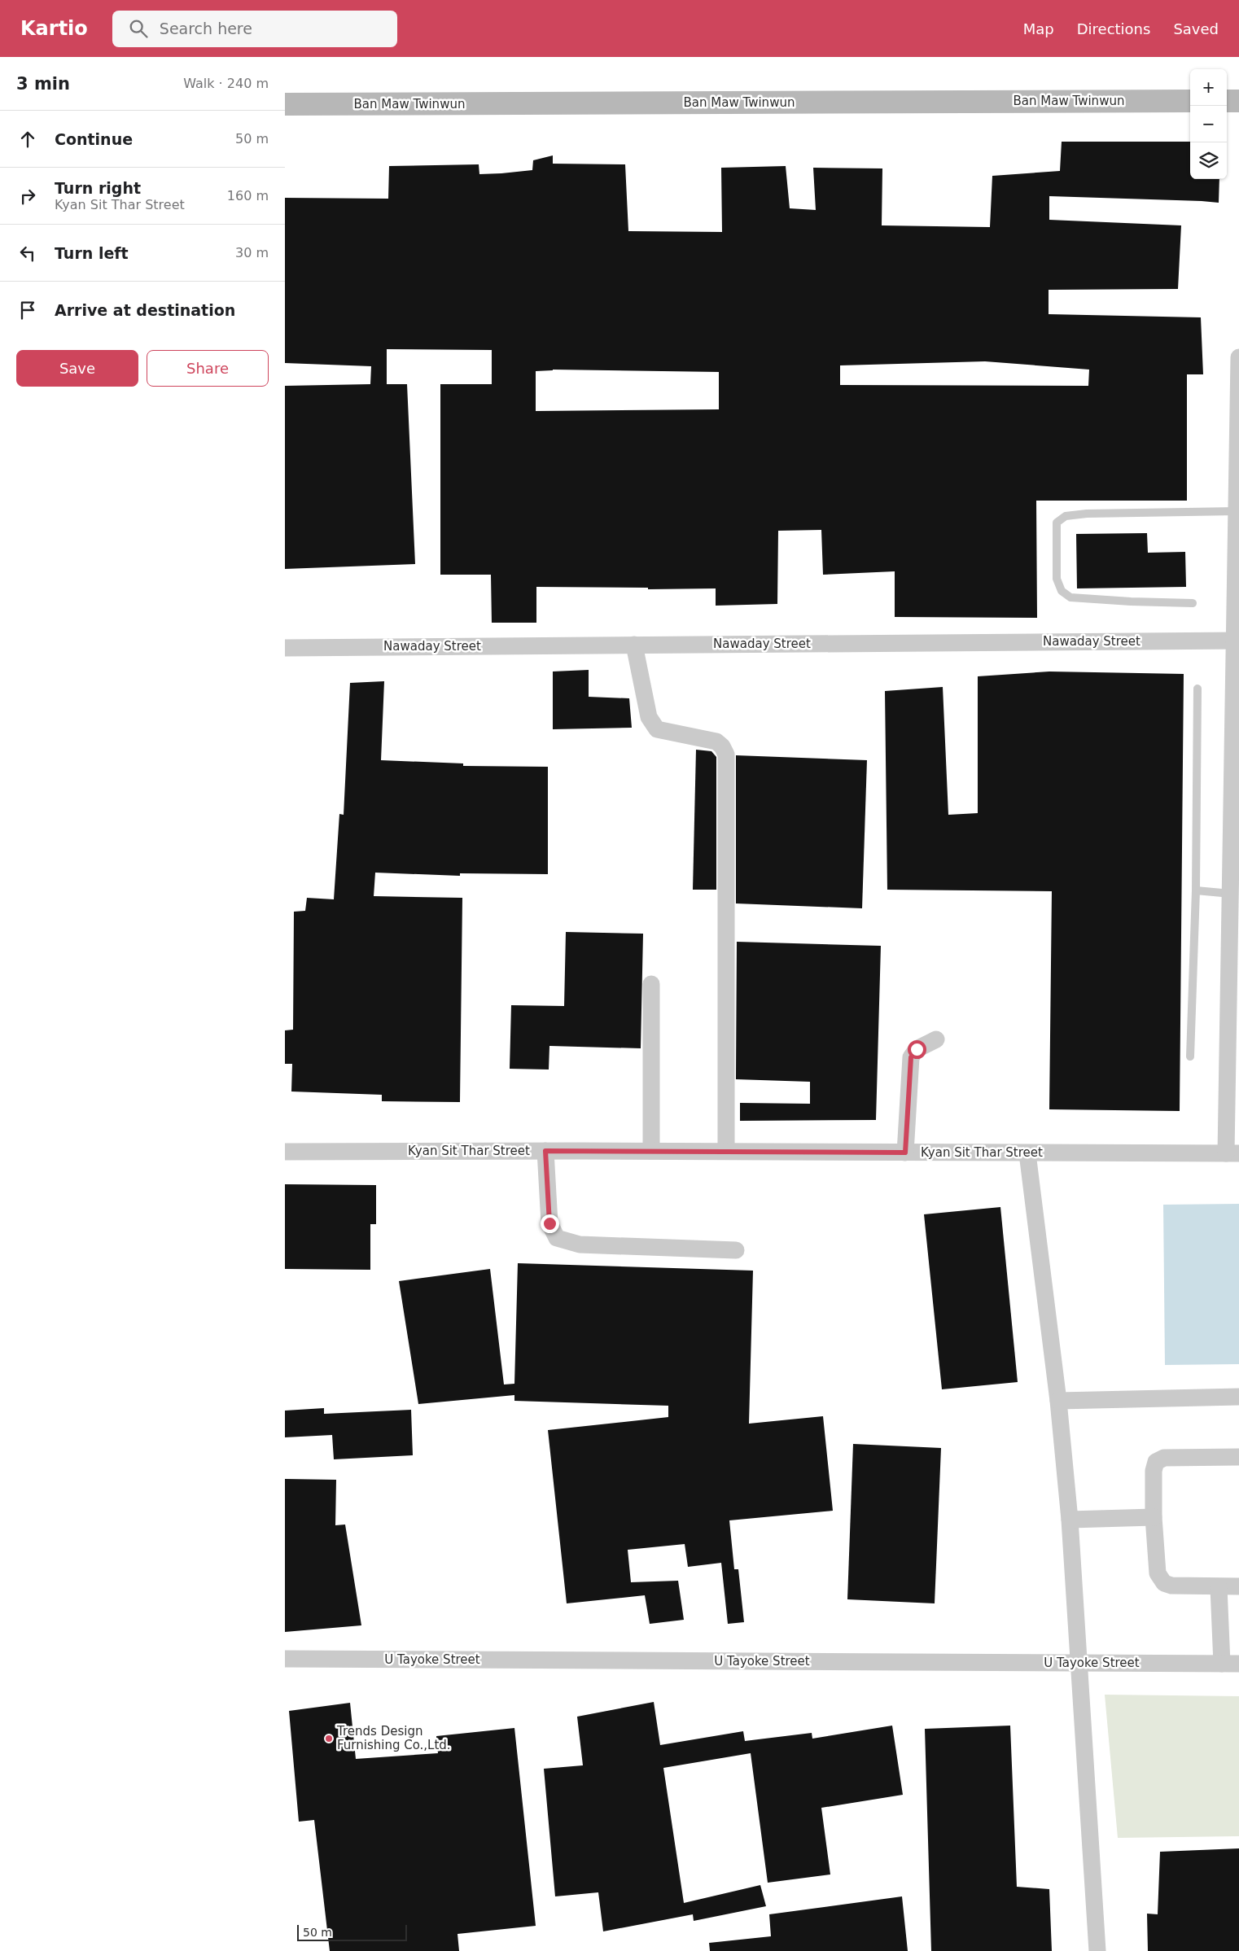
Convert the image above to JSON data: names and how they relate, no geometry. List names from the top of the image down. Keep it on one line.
{"streets":{"street":["Ban Maw Twinwun","Nawaday Street","Kyan Sit Thar Street","U Tayoke Street"]},"places":["Trends Design Furnishing Co.,Ltd."],"scale_bar":"50 m","page":{"header":"Kartio","search":"Search here","nav":["Map","Directions","Saved"],"heading":["3 min","Walk · 240 m"],"map_buttons":["+","−"],"list":[["Continue","50 m"],["Turn right","Kyan Sit Thar Street","160 m"],["Turn left","30 m"],"Arrive at destination"],"buttons":["Save","Share"],"scale":"50 m"}}
